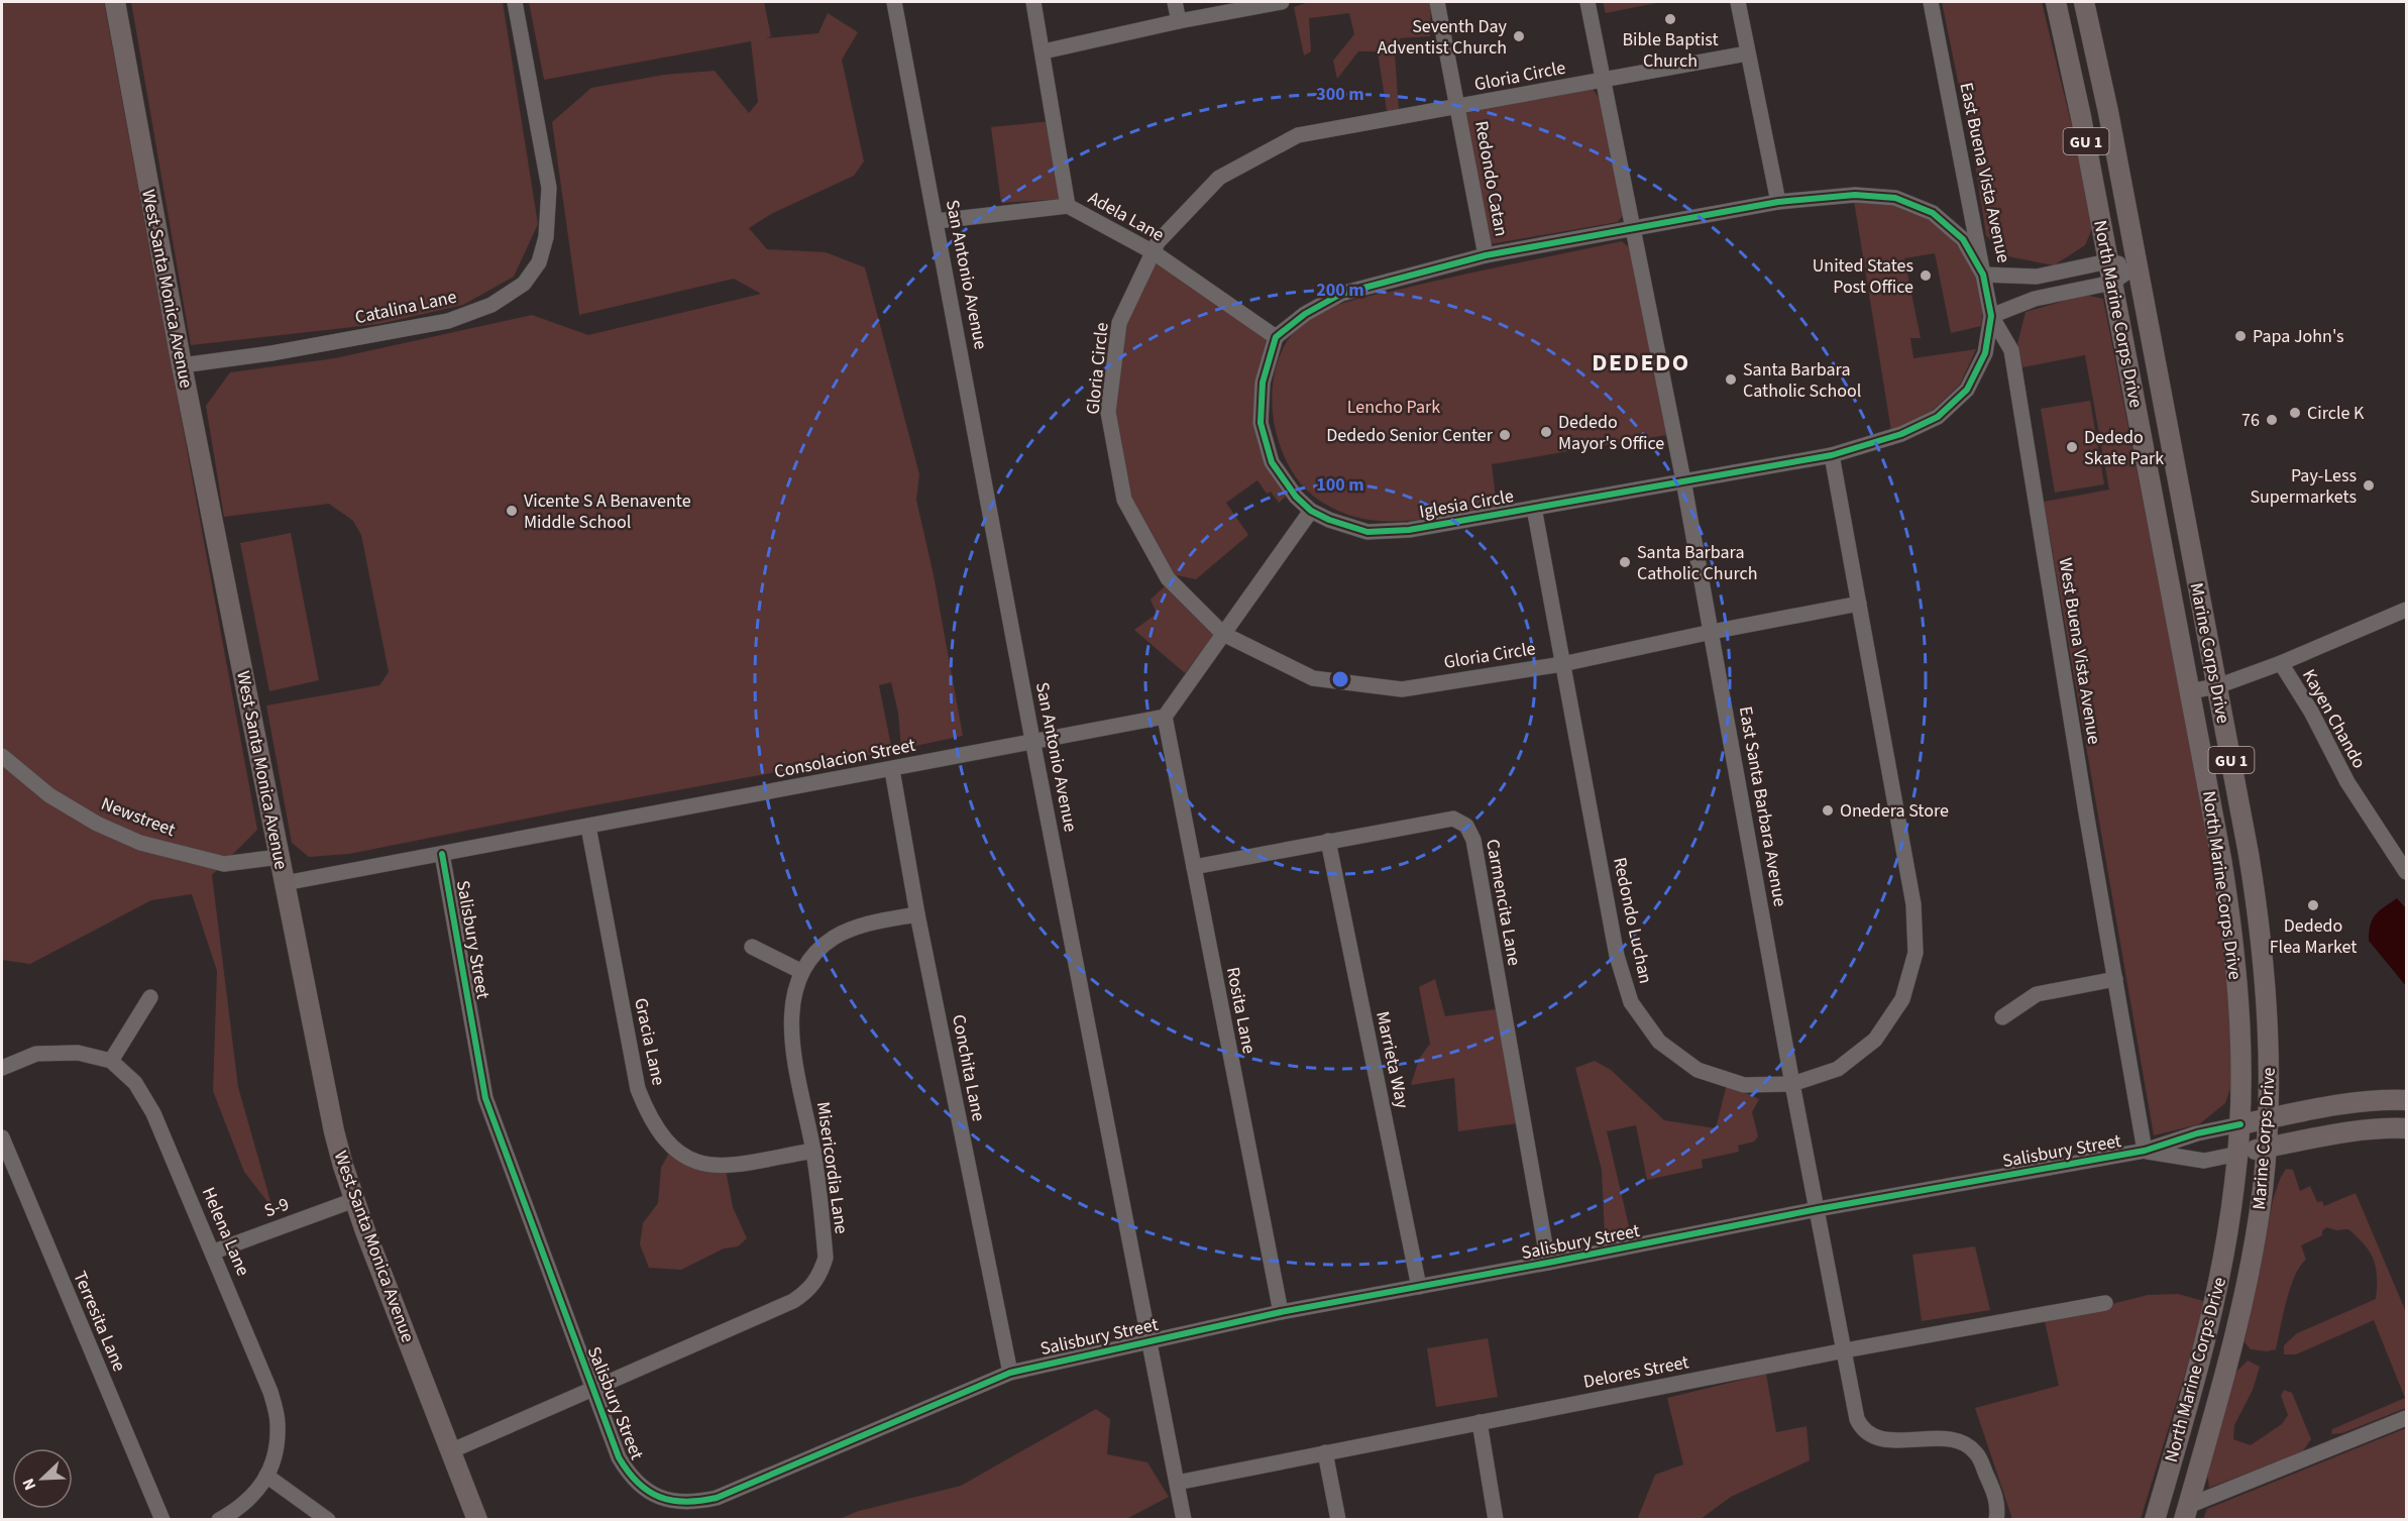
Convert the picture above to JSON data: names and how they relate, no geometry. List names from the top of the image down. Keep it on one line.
{"streets":{"main road":["GU 1","West Santa Monica Avenue","North Marine Corps Drive","Marine Corps Drive"],"street":["Gloria Circle","East Buena Vista Avenue","Redondo Catan","Adela Lane","San Antonio Avenue","Catalina Lane","Iglesia Circle","West Buena Vista Avenue","Kayen Chando","Consolacion Street","East Santa Barbara Avenue","Newstreet","Carmencita Lane","Redondo Luchan","Salisbury Street","Rosita Lane","Gracia Lane","Marrieta Way","Conchita Lane","Misericordia Lane","S-9","Helena Lane","Terresita Lane","Delores Street"]},"crossings":[["Gloria Circle","Redondo Catan"],["Gloria Circle","Adela Lane"],["Gloria Circle","East Santa Barbara Avenue"],["Gloria Circle","Redondo Luchan"],["East Buena Vista Avenue","North Marine Corps Drive"],["East Buena Vista Avenue","Iglesia Circle"],["East Buena Vista Avenue","Marine Corps Drive"],["Redondo Catan","Iglesia Circle"],["Adela Lane","Iglesia Circle"],["San Antonio Avenue","Consolacion Street"],["San Antonio Avenue","Salisbury Street"],["San Antonio Avenue","Delores Street"],["West Santa Monica Avenue","Catalina Lane"],["West Santa Monica Avenue","Consolacion Street"],["West Santa Monica Avenue","Newstreet"],["West Santa Monica Avenue","Misericordia Lane"],["West Santa Monica Avenue","S-9"],["North Marine Corps Drive","Kayen Chando"],["North Marine Corps Drive","Salisbury Street"],["Iglesia Circle","West Buena Vista Avenue"],["Iglesia Circle","East Santa Barbara Avenue"],["Iglesia Circle","Redondo Luchan"],["West Buena Vista Avenue","Salisbury Street"],["Marine Corps Drive","Kayen Chando"],["Consolacion Street","Salisbury Street"],["Consolacion Street","Rosita Lane"],["Consolacion Street","Gracia Lane"],["Consolacion Street","Conchita Lane"],["East Santa Barbara Avenue","Redondo Luchan"],["East Santa Barbara Avenue","Salisbury Street"],["East Santa Barbara Avenue","Delores Street"],["Carmencita Lane","Salisbury Street"],["Carmencita Lane","Rosita Lane"],["Carmencita Lane","Marrieta Way"],["Salisbury Street","Rosita Lane"],["Salisbury Street","Marrieta Way"],["Salisbury Street","Conchita Lane"],["Salisbury Street","Misericordia Lane"],["Gracia Lane","Misericordia Lane"],["Conchita Lane","Misericordia Lane"],["S-9","Helena Lane"]],"districts":["DEDEDO"],"parks":["Lencho Park"],"places":["Bible Baptist Church","Seventh Day Adventist Church","United States Post Office","Papa John's","Santa Barbara Catholic School","Circle K","76","Dededo Mayor's Office","Dededo Senior Center","Dededo Skate Park","Pay-Less Supermarkets","Vicente S A Benavente Middle School","Santa Barbara Catholic Church","Onedera Store","Dededo Flea Market"],"north":"bottom left","rings":["300 m","200 m","100 m"]}
